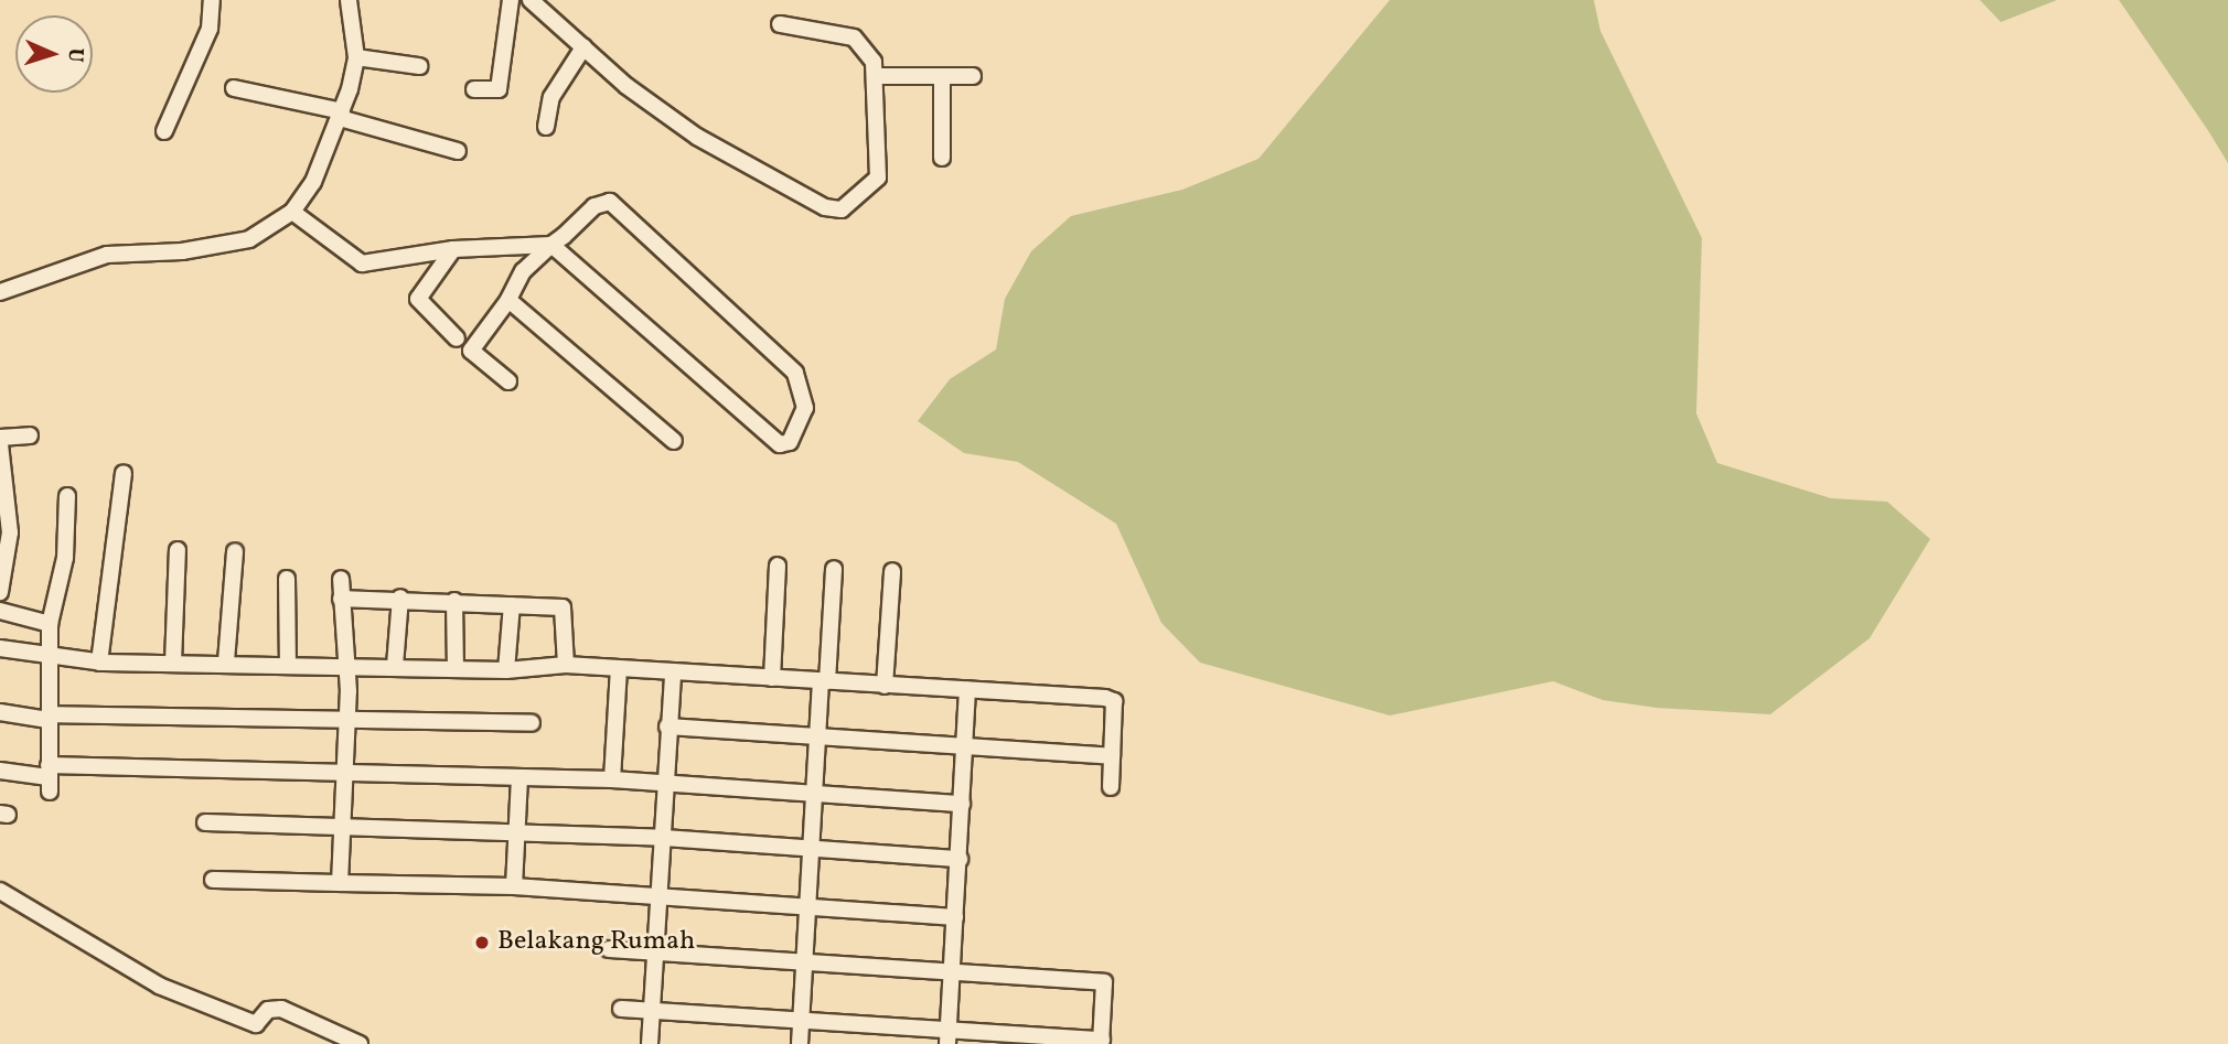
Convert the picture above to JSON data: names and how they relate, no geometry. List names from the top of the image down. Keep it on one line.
{"places":["Belakang Rumah"],"north":"right"}
